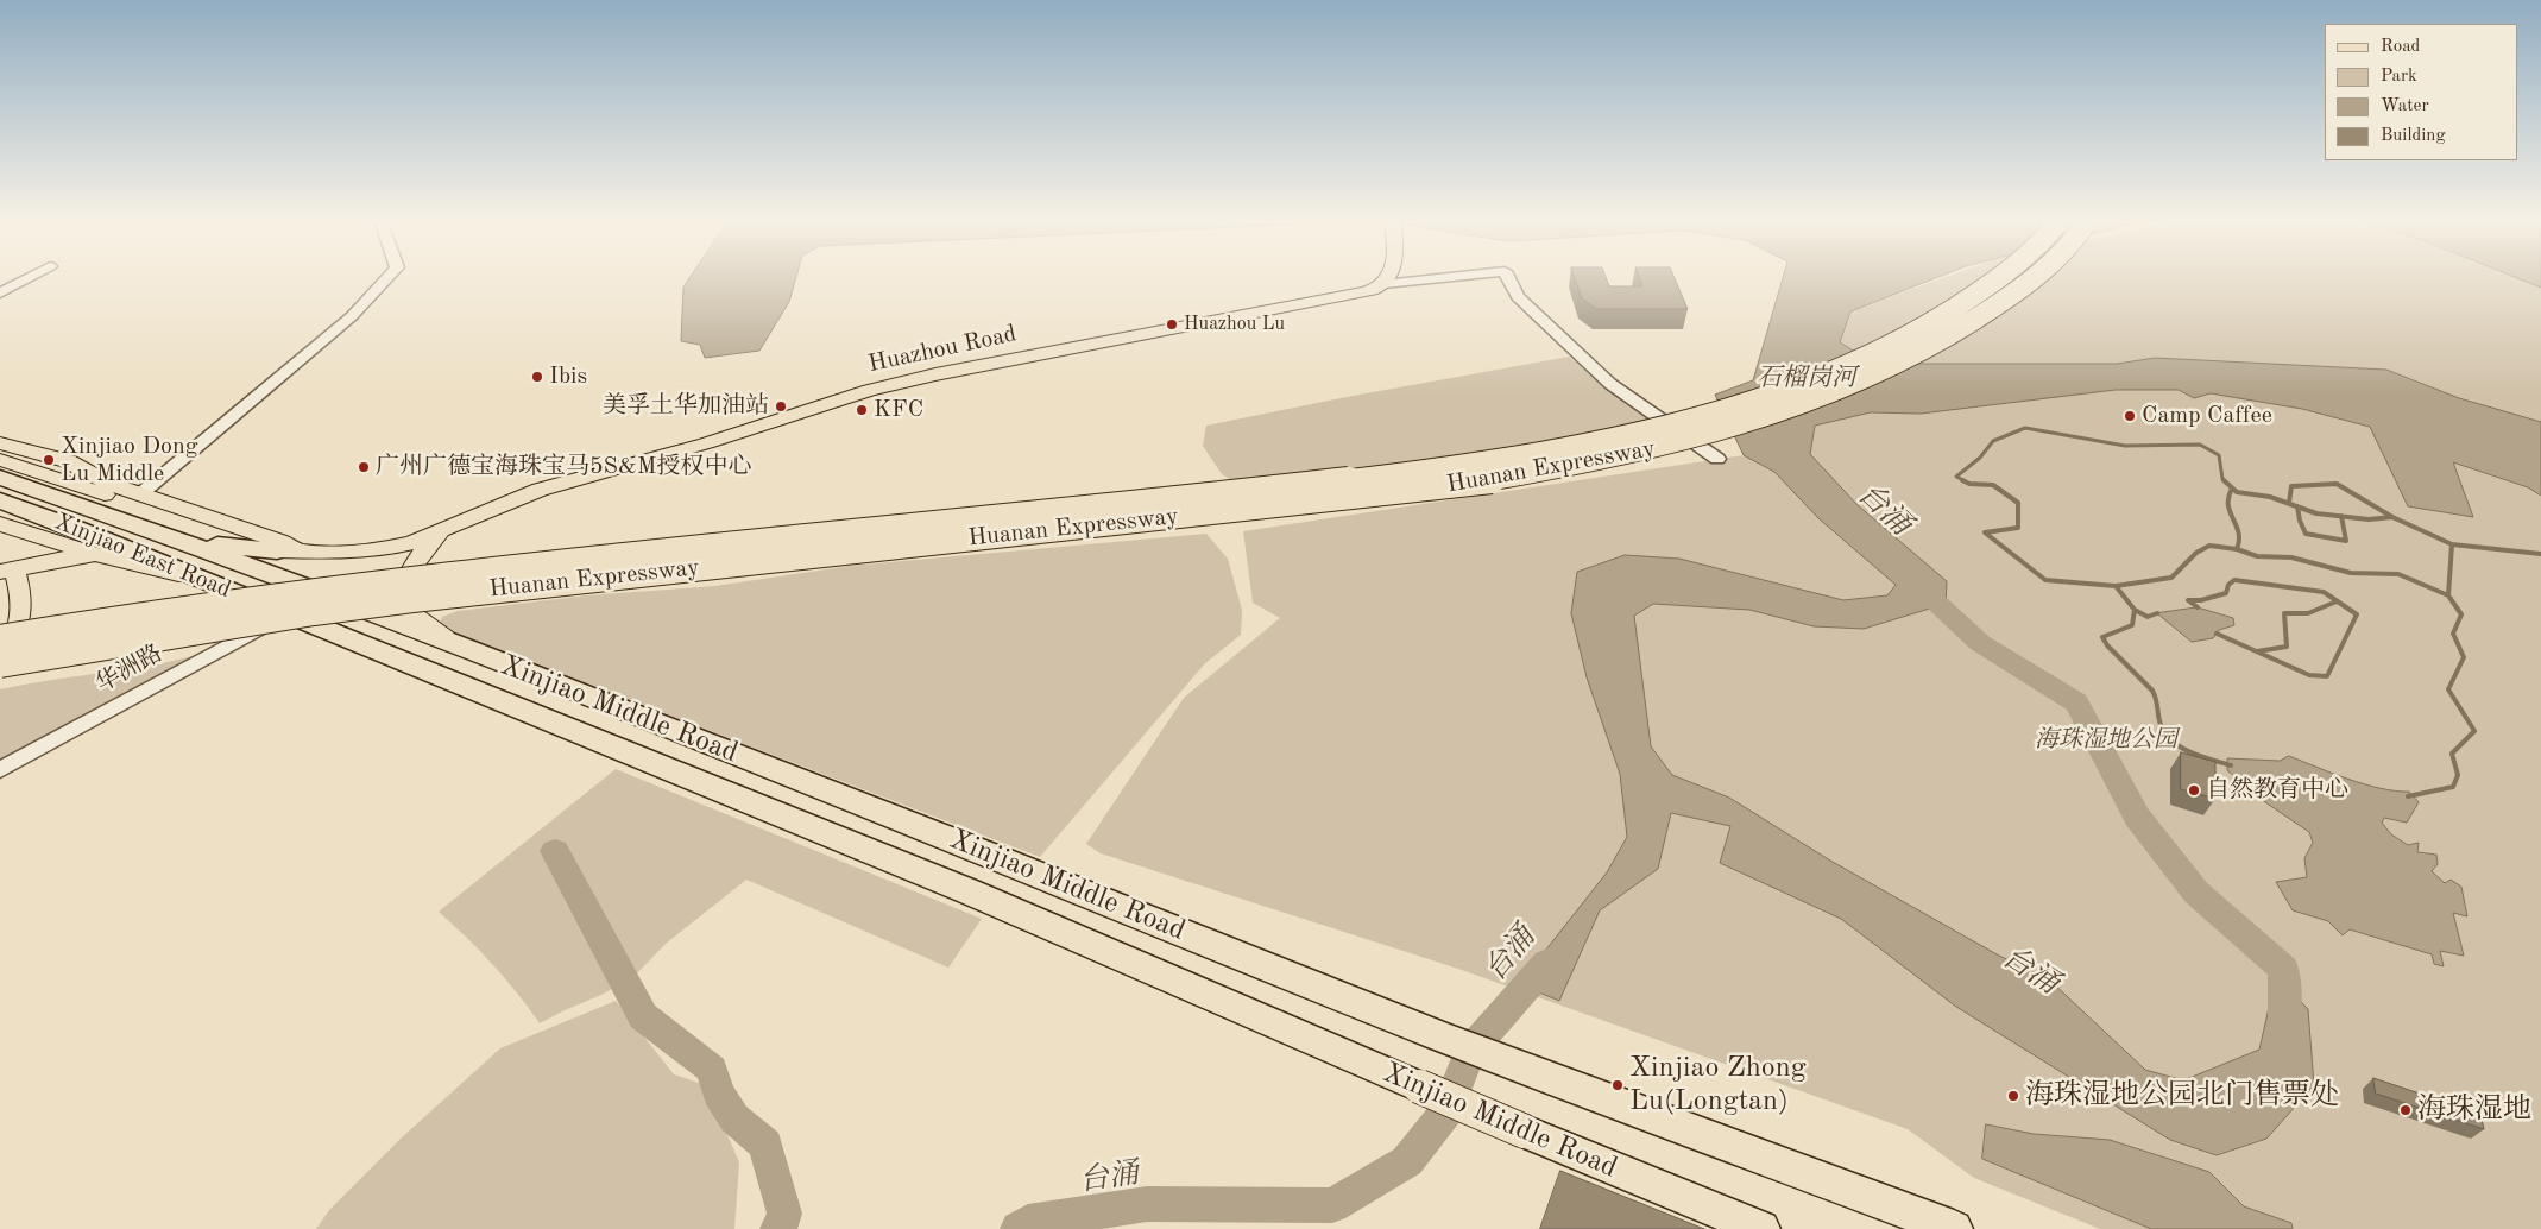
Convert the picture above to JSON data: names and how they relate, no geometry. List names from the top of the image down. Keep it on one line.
{"streets":{"highway":["Huanan Expressway","Xinjiao East Road","Xinjiao Middle Road"],"main road":["Huazhou Road"],"street":["华洲路"]},"crossings":[["Xinjiao East Road","华洲路"],["Xinjiao East Road","Xinjiao Middle Road"],["华洲路","Xinjiao Middle Road"]],"water":["石榴岗河","台涌"],"parks":["海珠湿地公园"],"places":["Huazhou Lu","Ibis","美孚土华加油站","KFC","Camp Caffee","Xinjiao Dong Lu Middle","广州广德宝海珠宝马5S&M授权中心","自然教育中心","Xinjiao Zhong Lu(Longtan)","海珠湿地公园北门售票处","海珠湿地"],"legend":["Road","Park","Water","Building"]}
